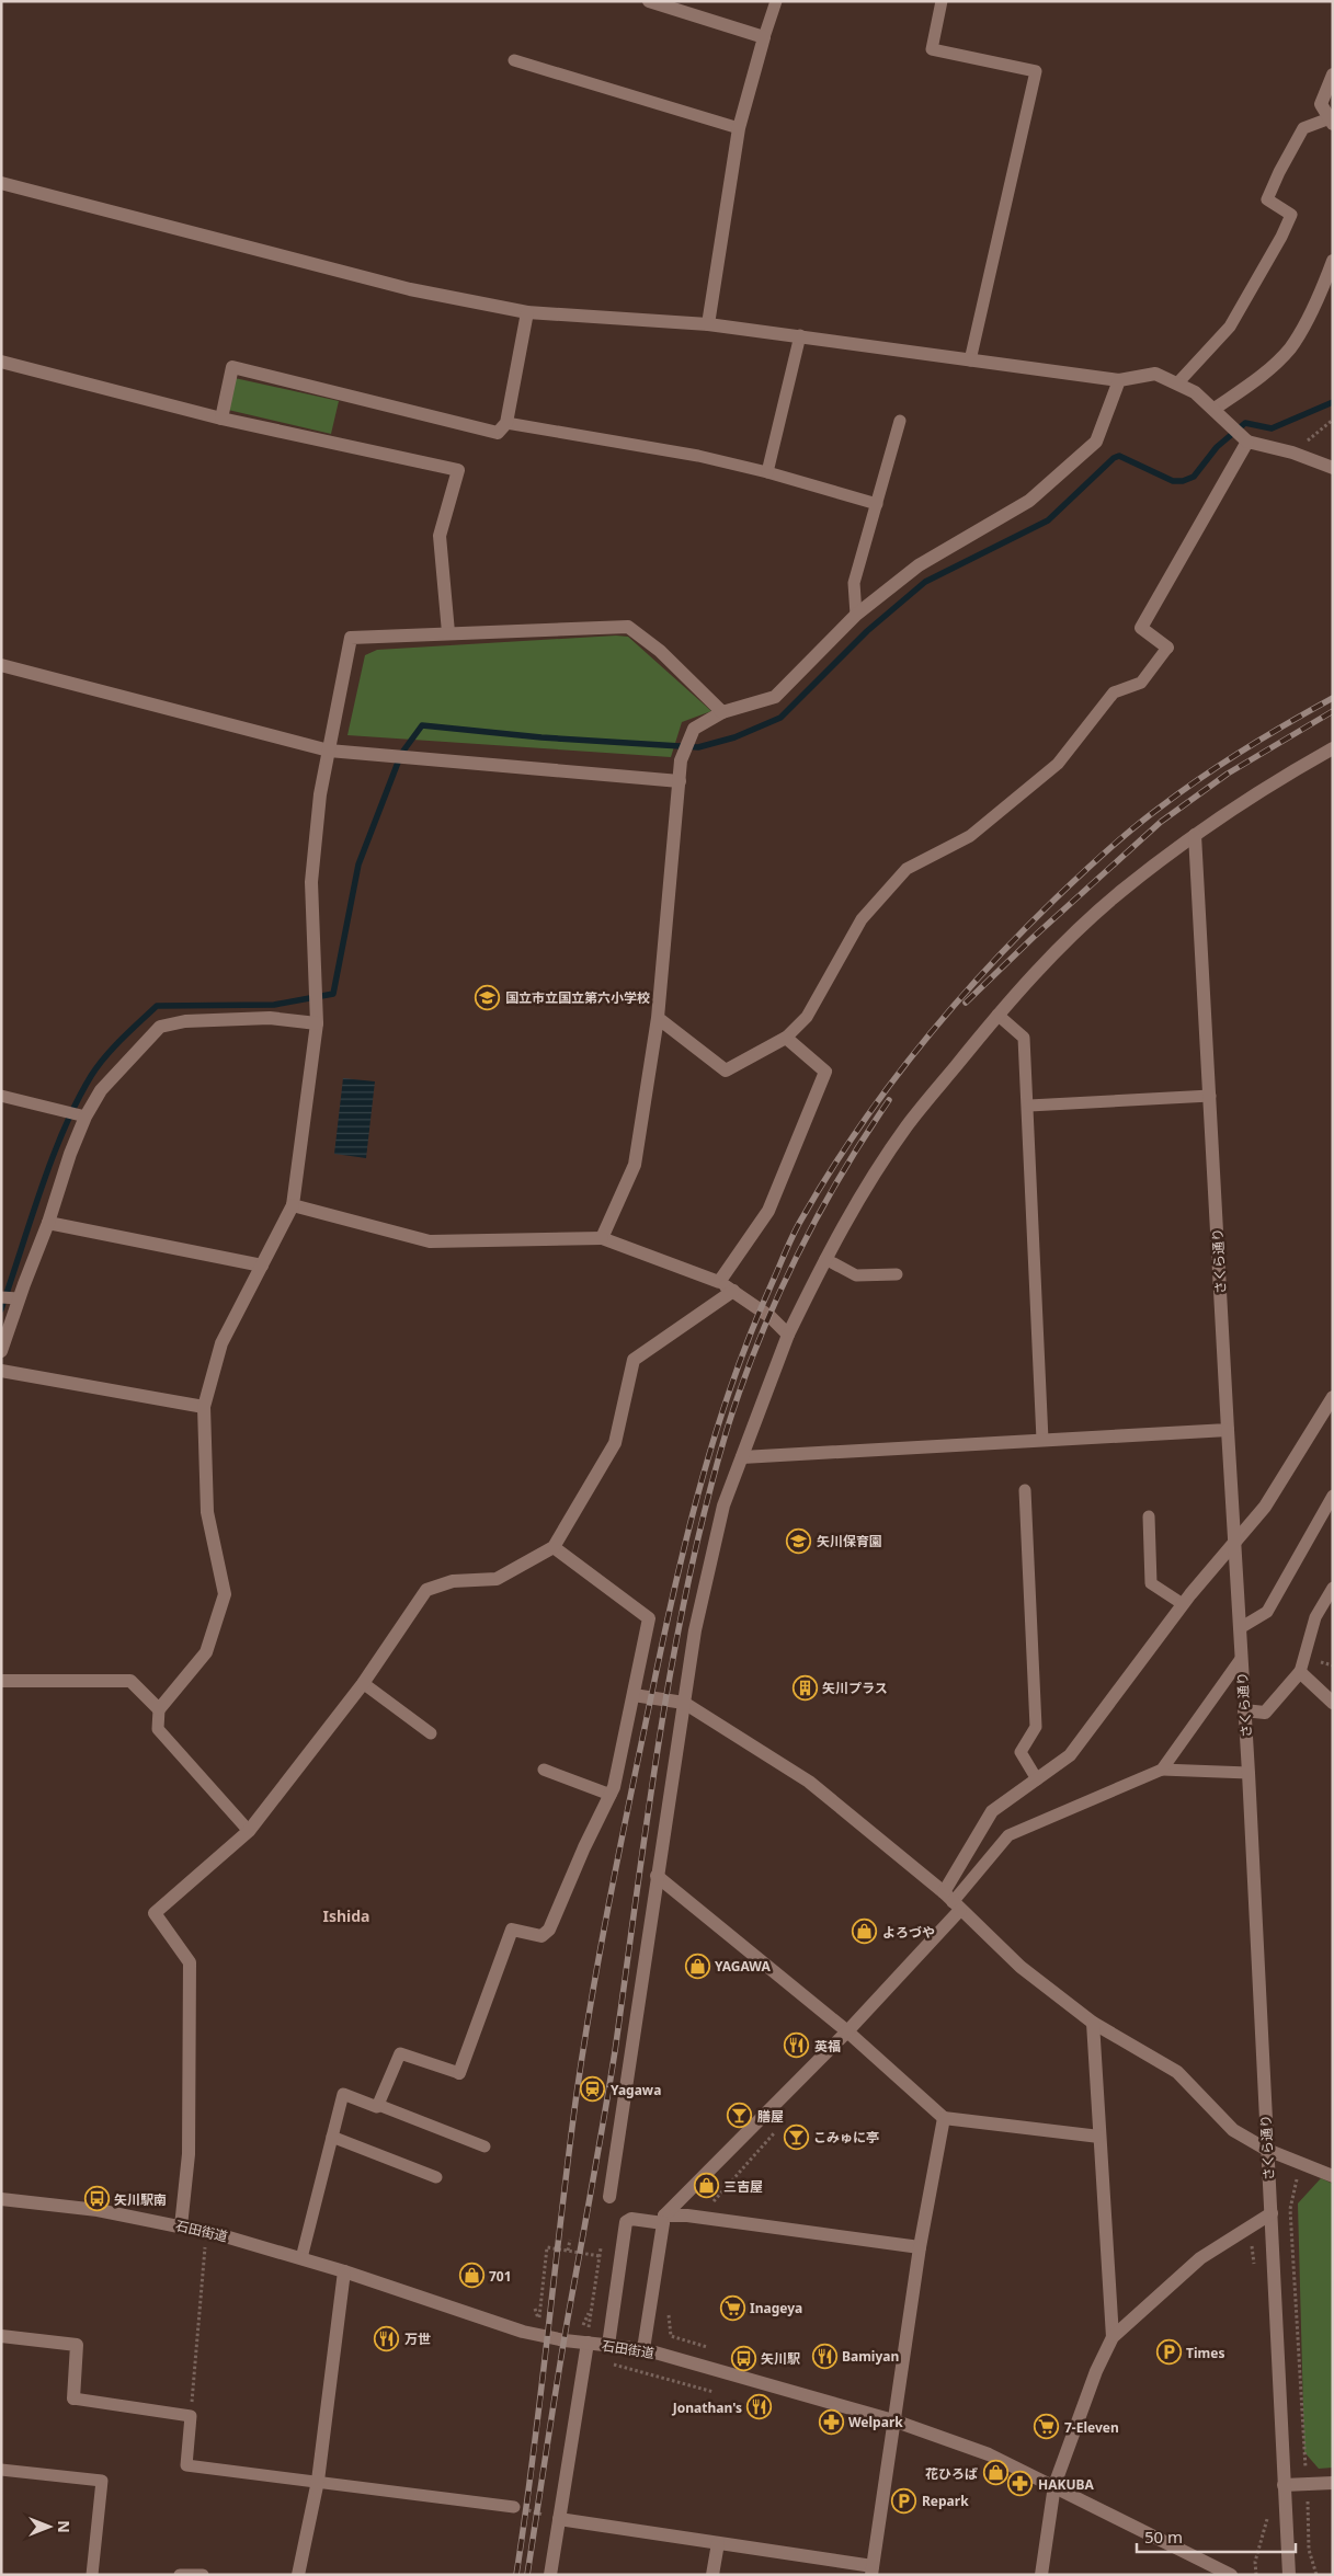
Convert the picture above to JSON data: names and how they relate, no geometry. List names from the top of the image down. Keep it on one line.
{"streets":{"street":["さくら通り","石田街道"]},"districts":["Ishida"],"places":{"school or university":["国立市立国立第六小学校","矢川保育園"],"building":["矢川プラス"],"shop":["よろづや","YAGAWA","三吉屋","701","花ひろば"],"restaurant":["英福","万世","Bamiyan","Jonathan's"],"station":["Yagawa"],"bar":["膳屋","こみゅに亭"],"bus stop":["矢川駅南","矢川駅"],"supermarket":["Inageya","7-Eleven"],"parking":["Times","Repark"],"pharmacy":["Welpark","HAKUBA"]},"scale_bar":"50 m","north":"right"}
